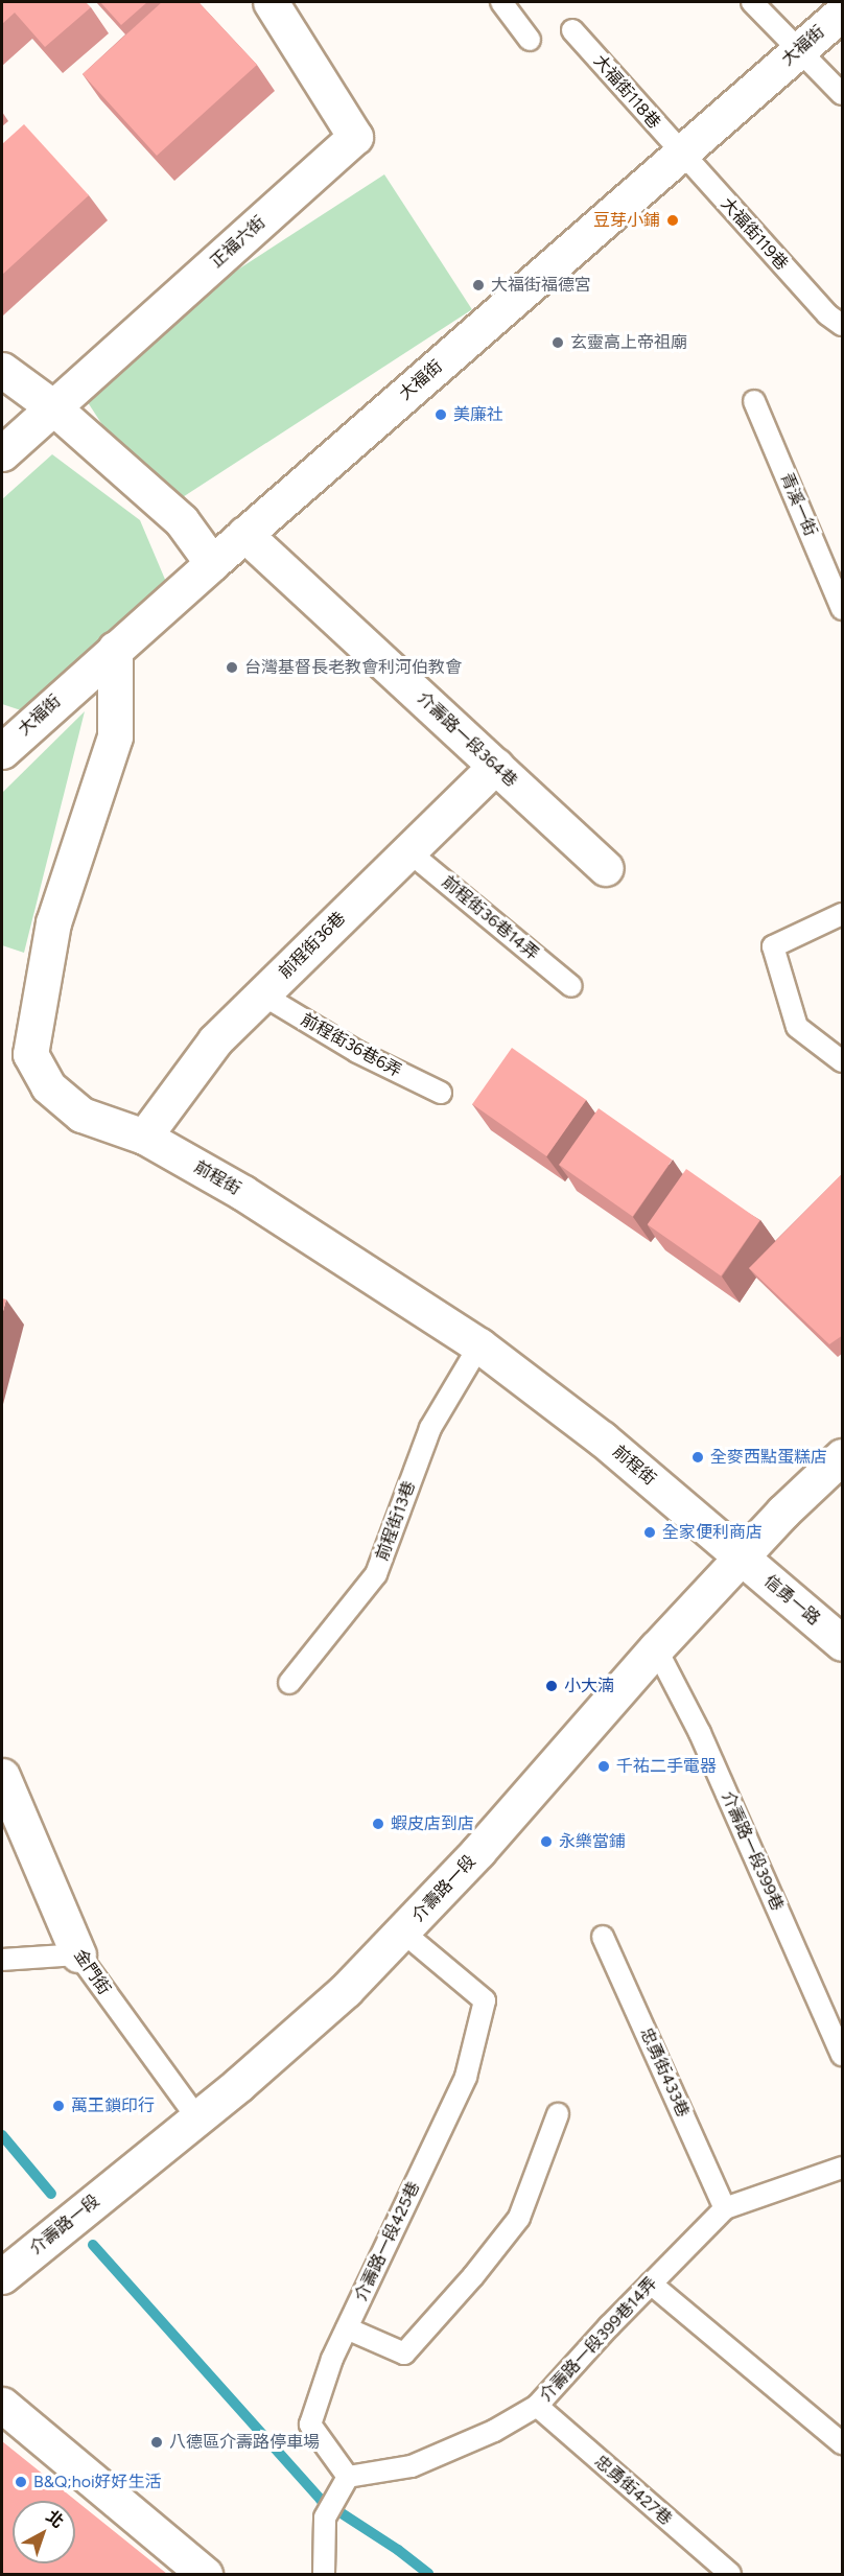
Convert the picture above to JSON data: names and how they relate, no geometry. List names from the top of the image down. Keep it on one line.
{"streets":{"street":["大福街","正福六街","介壽路一段364巷","前程街36巷","前程街","信勇一路","介壽路一段","金門街"],"lane":["大福街118巷","大福街119巷","青溪一街","前程街36巷14弄","前程街36巷6弄","前程街13巷","介壽路一段399巷","忠勇街433巷","介壽路一段425巷","介壽路一段399巷14弄","忠勇街427巷"]},"crossings":[["大福街","大福街118巷"],["大福街","大福街119巷"],["大福街","介壽路一段364巷"],["大福街","前程街"],["大福街118巷","大福街119巷"],["介壽路一段364巷","前程街36巷"],["前程街36巷14弄","前程街36巷"],["前程街36巷","前程街36巷6弄"],["前程街36巷","前程街"],["前程街","前程街13巷"],["前程街","信勇一路"],["前程街","介壽路一段"],["信勇一路","介壽路一段"],["介壽路一段399巷","介壽路一段"],["介壽路一段","金門街"],["介壽路一段","介壽路一段425巷"],["忠勇街433巷","介壽路一段399巷14弄"],["介壽路一段425巷","介壽路一段399巷14弄"],["介壽路一段399巷14弄","忠勇街427巷"]],"places":["豆芽小鋪","大福街福德宮","玄靈高上帝祖廟","美廉社","台灣基督長老教會利河伯教會","全麥西點蛋糕店","全家便利商店","小大湳","千祐二手電器","蝦皮店到店","永樂當鋪","萬王鎖印行","八德區介壽路停車場","B&Q;hoi好好生活"],"north":"top right"}
